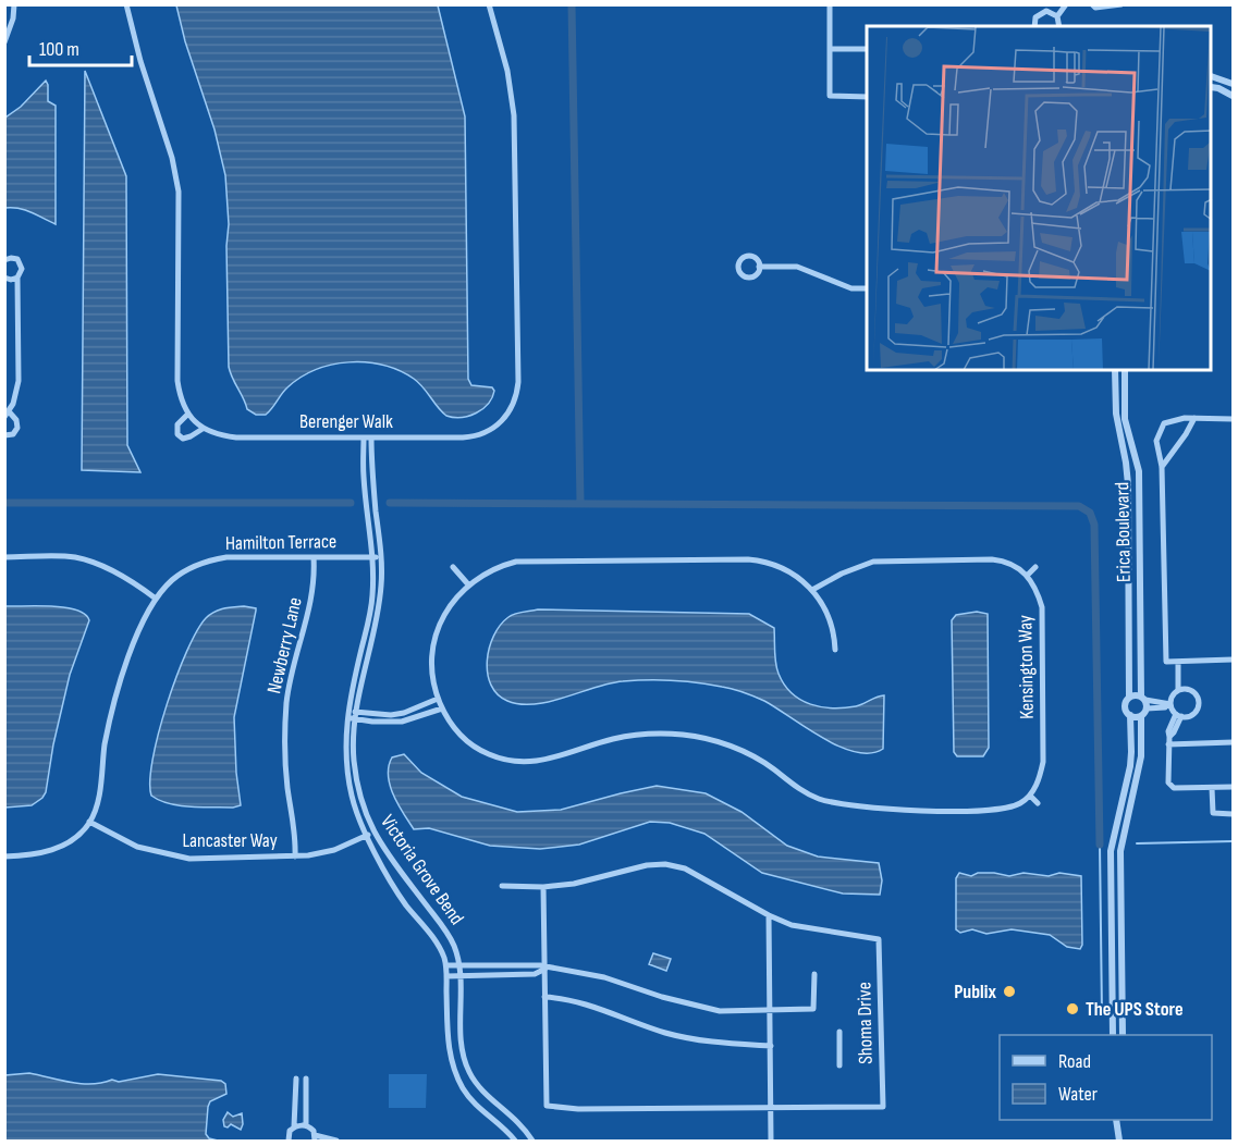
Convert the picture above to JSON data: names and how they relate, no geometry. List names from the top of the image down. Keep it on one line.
{"streets":{"street":["Berenger Walk","Erica Boulevard","Hamilton Terrace","Newberry Lane","Kensington Way","Lancaster Way","Victoria Grove Bend","Shoma Drive"]},"crossings":[["Berenger Walk","Victoria Grove Bend"],["Hamilton Terrace","Newberry Lane"],["Hamilton Terrace","Lancaster Way"],["Hamilton Terrace","Victoria Grove Bend"],["Newberry Lane","Lancaster Way"],["Lancaster Way","Victoria Grove Bend"]],"places":["Publix","The UPS Store"],"legend":["Road","Water"],"scale_bar":"100 m"}
